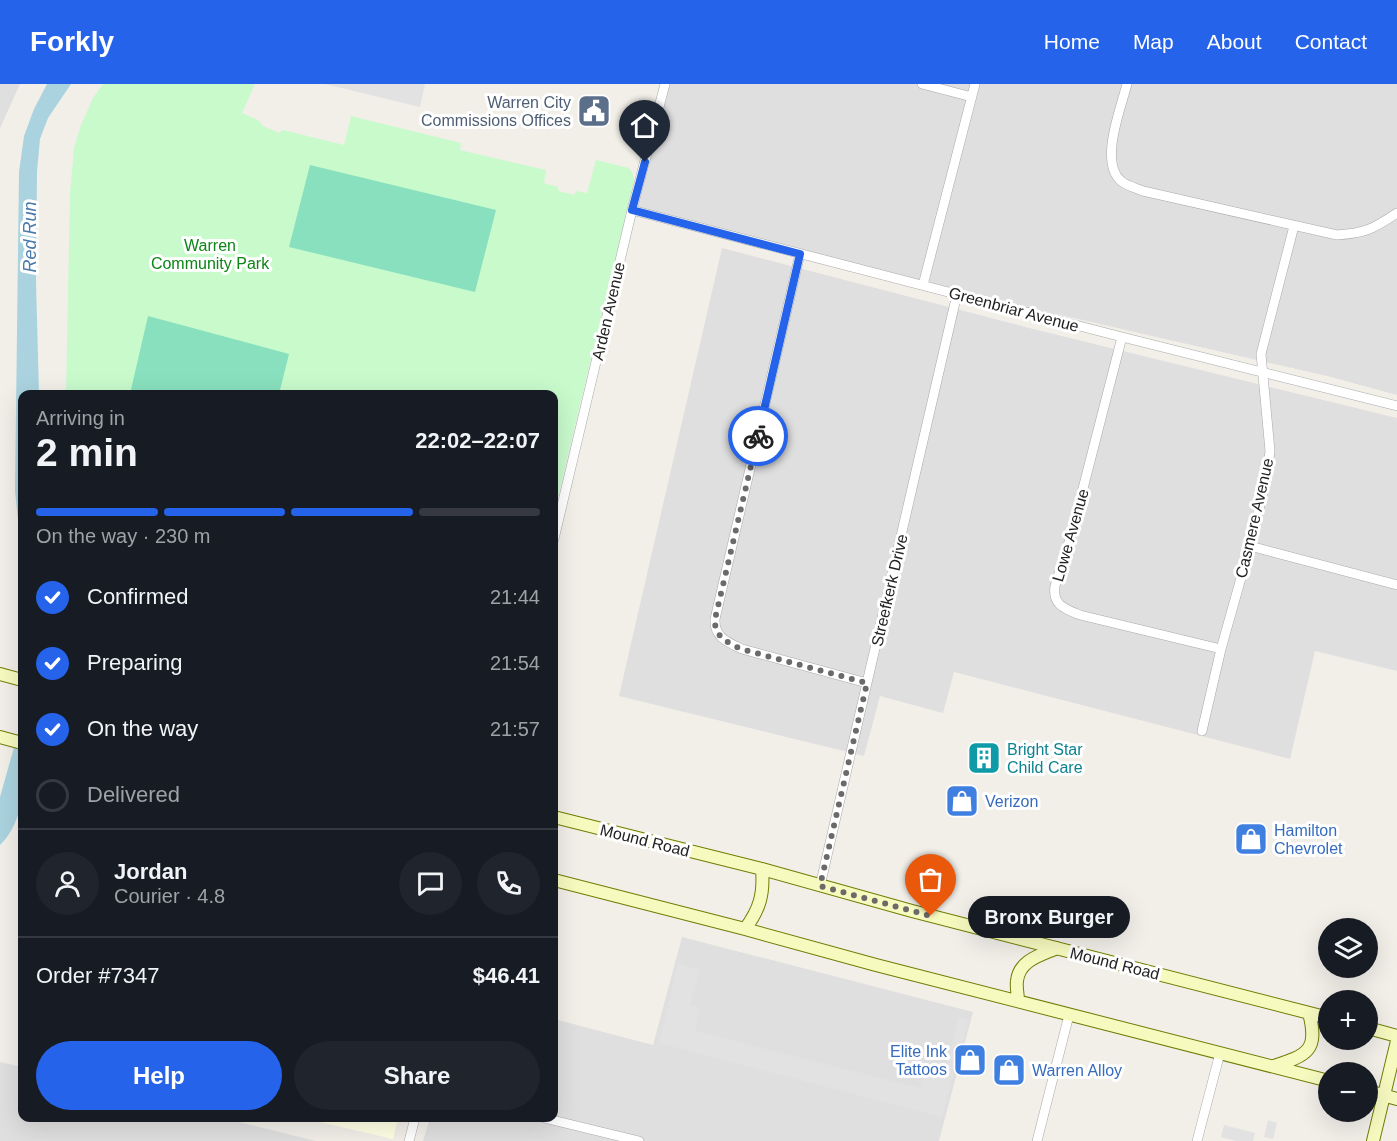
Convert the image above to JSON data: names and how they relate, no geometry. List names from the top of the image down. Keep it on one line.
{"streets":{"main road":["Mound Road"],"street":["Greenbriar Avenue","Arden Avenue","Casmere Avenue","Lowe Avenue","Streefkerk Drive"]},"crossings":[["Greenbriar Avenue","Arden Avenue"],["Greenbriar Avenue","Casmere Avenue"],["Greenbriar Avenue","Lowe Avenue"],["Greenbriar Avenue","Streefkerk Drive"],["Casmere Avenue","Lowe Avenue"],["Streefkerk Drive","Mound Road"]],"water":["Red Run"],"parks":["Warren Community Park"],"places":{"public building":["Warren City Commissions Offices"],"building":["Bright Star Child Care"],"shop":["Verizon","Hamilton Chevrolet","Elite Ink Tattoos","Warren Alloy"],"other":["Bronx Burger"]},"page":{"header":"Forkly","nav":["Home","Map","About","Contact"],"heading":["2 min","Arriving in","22:02–22:07"],"panel":["Jordan","Courier · 4.8","Order #7347","$46.41"],"bar":"On the way · 230 m","list":[["Confirmed","21:44"],["Preparing","21:54"],["On the way","21:57"],"Delivered"],"bubble":"Bronx Burger","map_buttons":["+","−"],"buttons":["Help","Share"]}}
